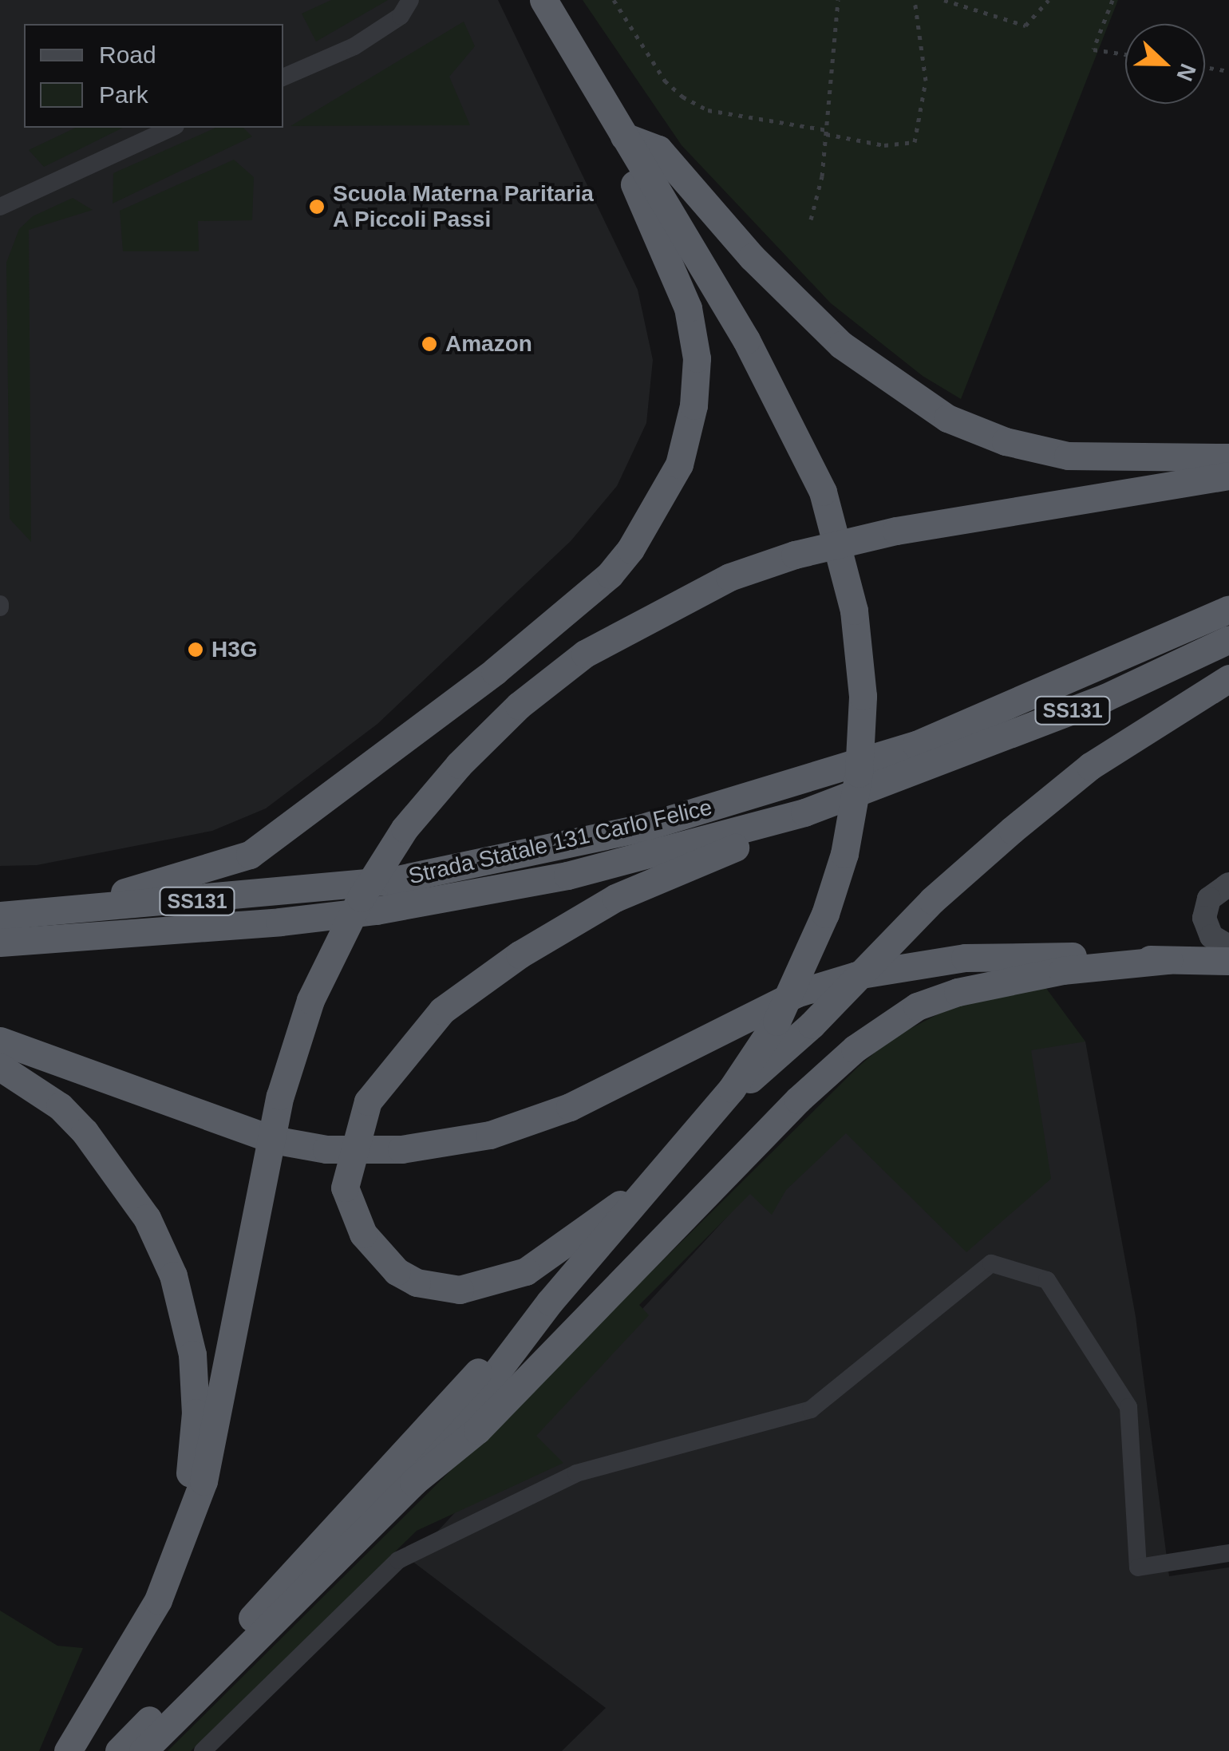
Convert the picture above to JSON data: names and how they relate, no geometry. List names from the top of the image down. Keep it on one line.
{"streets":{"highway":["SS131","Strada Statale 131 Carlo Felice"]},"places":["Scuola Materna Paritaria A Piccoli Passi","Amazon","H3G"],"legend":["Road","Park"],"north":"right"}
